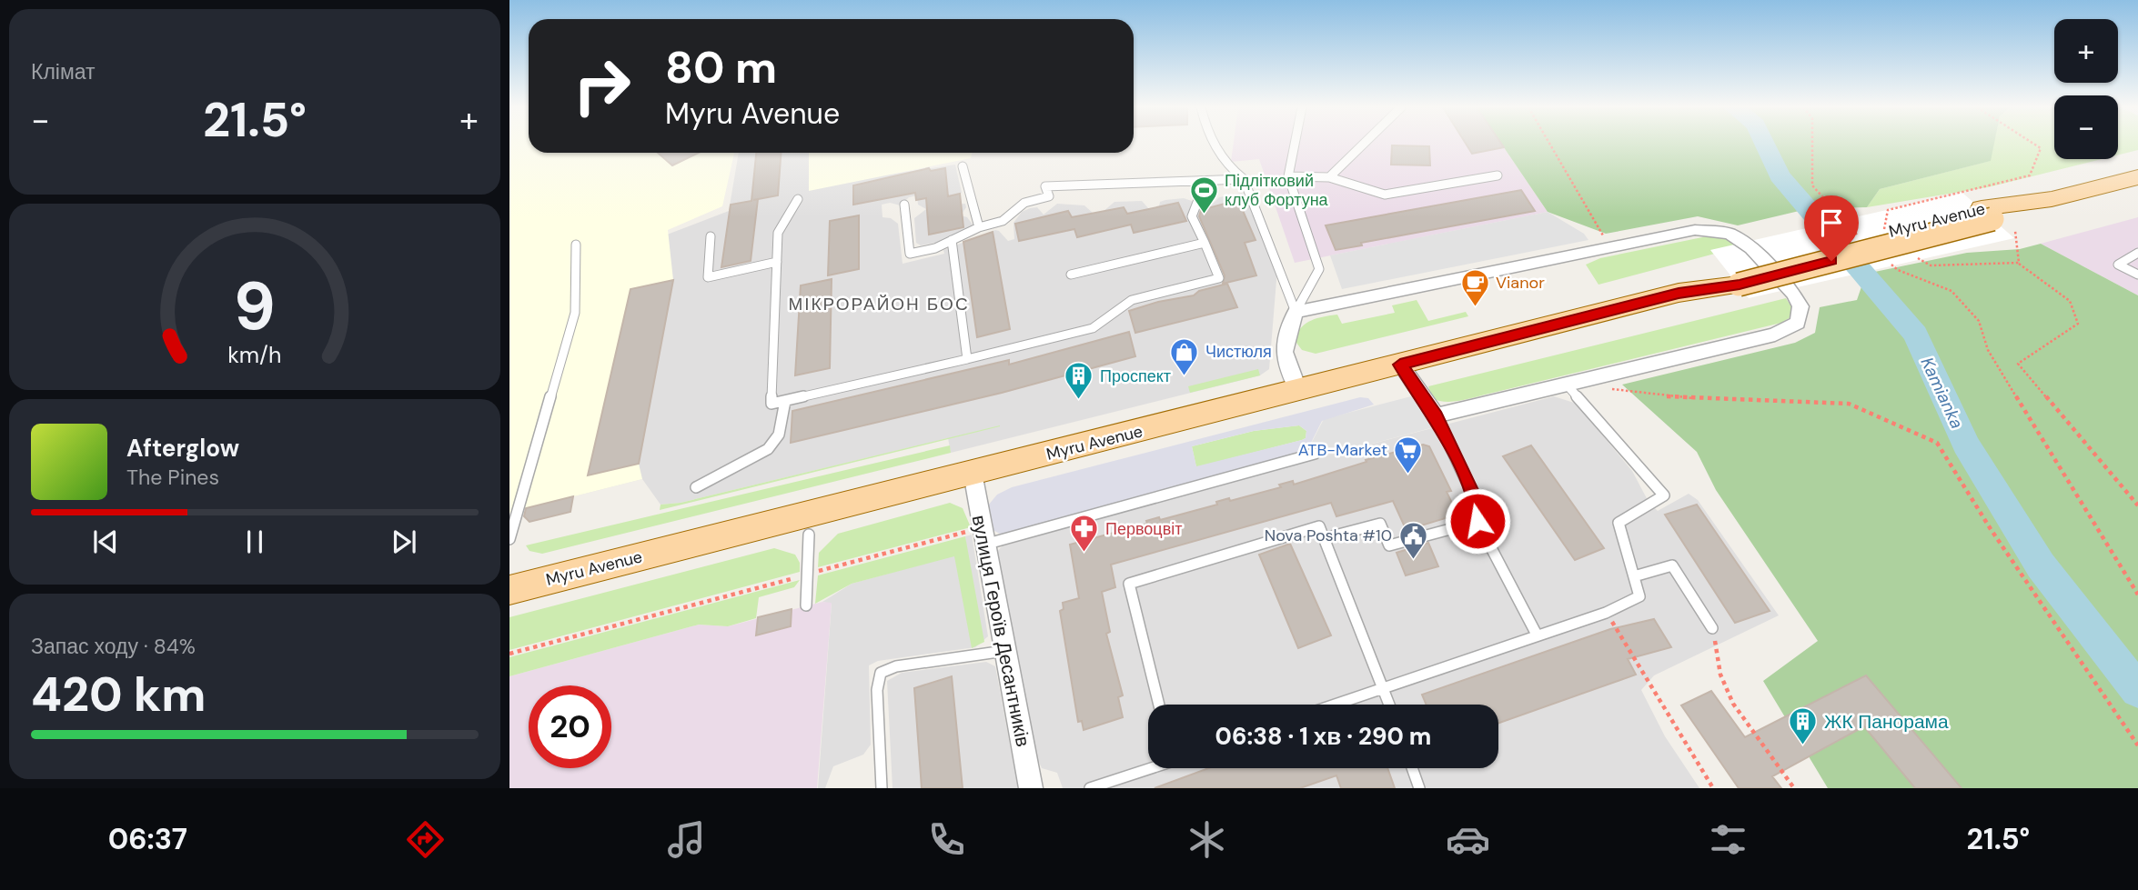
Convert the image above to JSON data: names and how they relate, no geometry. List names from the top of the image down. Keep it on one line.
{"streets":{"main road":["Myru Avenue"],"street":["вулиця Героїв Десантників"]},"crossings":[["Myru Avenue","вулиця Героїв Десантників"]],"districts":["МІКРОРАЙОН БОС"],"water":["Kamianka"],"places":{"sports":["Підлітковий клуб Фортуна"],"cafe":["Vianor"],"shop":["Чистюля"],"building":["Проспект","ЖК Панорама"],"supermarket":["ATB-Market"],"pharmacy":["Первоцвіт"],"public building":["Nova Poshta #10"]},"page":{"tile":["Клімат",["Запас ходу · 84%","420 km"]],"map_buttons":["+","−"],"turn":["80 m","Myru Avenue"],"heat":["−","21.5°","+"],"song":["Afterglow","The Pines"],"limit":"20","trip":"06:38 · 1 хв · 290 m","tabs":["06:37","21.5°"],"gauge":["9","km/h"]}}
